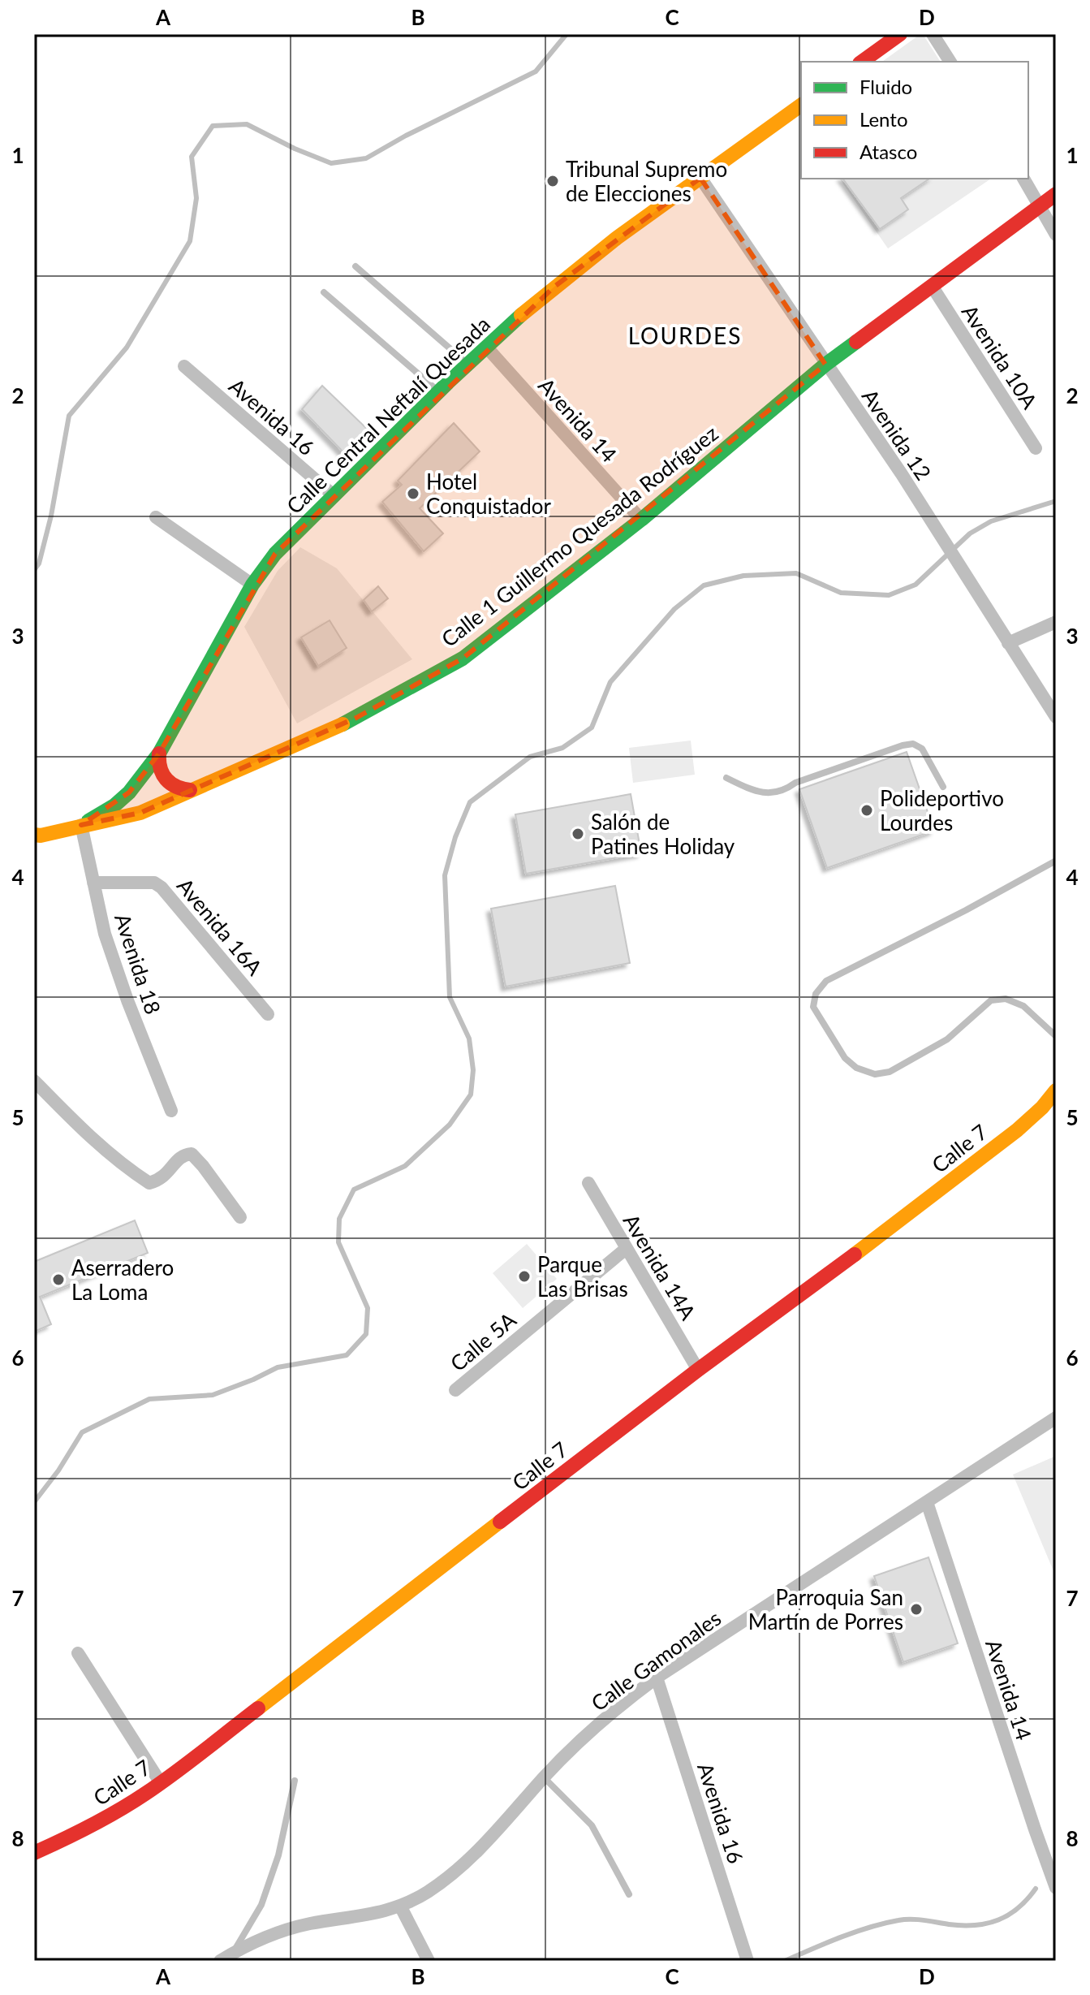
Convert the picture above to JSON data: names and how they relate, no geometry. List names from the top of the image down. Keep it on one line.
{"streets":{"main road":["Calle Central Neftalí Quesada","Calle 1 Guillermo Quesada Rodríguez","Calle 7"],"street":["Avenida 10A","Avenida 16","Avenida 14","Avenida 12","Avenida 16A","Avenida 18","Avenida 14A","Calle 5A","Calle Gamonales"]},"crossings":[["Avenida 10A","Calle 1 Guillermo Quesada Rodríguez"],["Calle Central Neftalí Quesada","Avenida 16"],["Calle Central Neftalí Quesada","Avenida 14"],["Calle Central Neftalí Quesada","Avenida 12"],["Calle Central Neftalí Quesada","Calle 1 Guillermo Quesada Rodríguez"],["Calle Central Neftalí Quesada","Avenida 18"],["Avenida 16","Calle Gamonales"],["Avenida 14","Calle 1 Guillermo Quesada Rodríguez"],["Avenida 14","Calle Gamonales"],["Avenida 12","Calle 1 Guillermo Quesada Rodríguez"],["Calle 1 Guillermo Quesada Rodríguez","Avenida 18"],["Avenida 16A","Avenida 18"],["Calle 7","Avenida 14A"],["Avenida 14A","Calle 5A"]],"districts":["LOURDES"],"places":["Tribunal Supremo de Elecciones","Hotel Conquistador","Polideportivo Lourdes","Salón de Patines Holiday","Parque Las Brisas","Aserradero La Loma","Parroquia San Martín de Porres"],"legend":["Fluido","Lento","Atasco"],"grid":{"columns":["A","B","C","D"],"rows":["1","2","3","4","5","6","7","8"]}}
